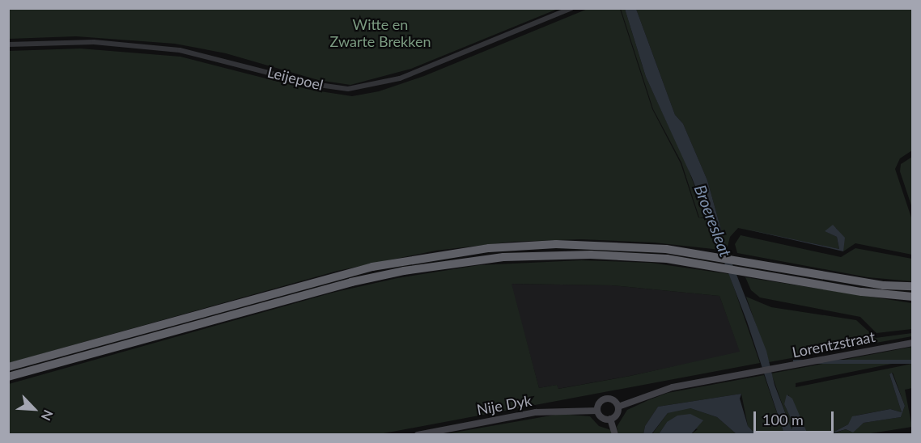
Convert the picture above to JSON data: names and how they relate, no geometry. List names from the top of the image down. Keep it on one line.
{"streets":{"street":["Leijepoel","Lorentzstraat","Nije Dyk"]},"crossings":[["Lorentzstraat","Nije Dyk"]],"water":["Broeresleat"],"parks":["Witte en Zwarte Brekken"],"scale_bar":"100 m","north":"bottom right"}
